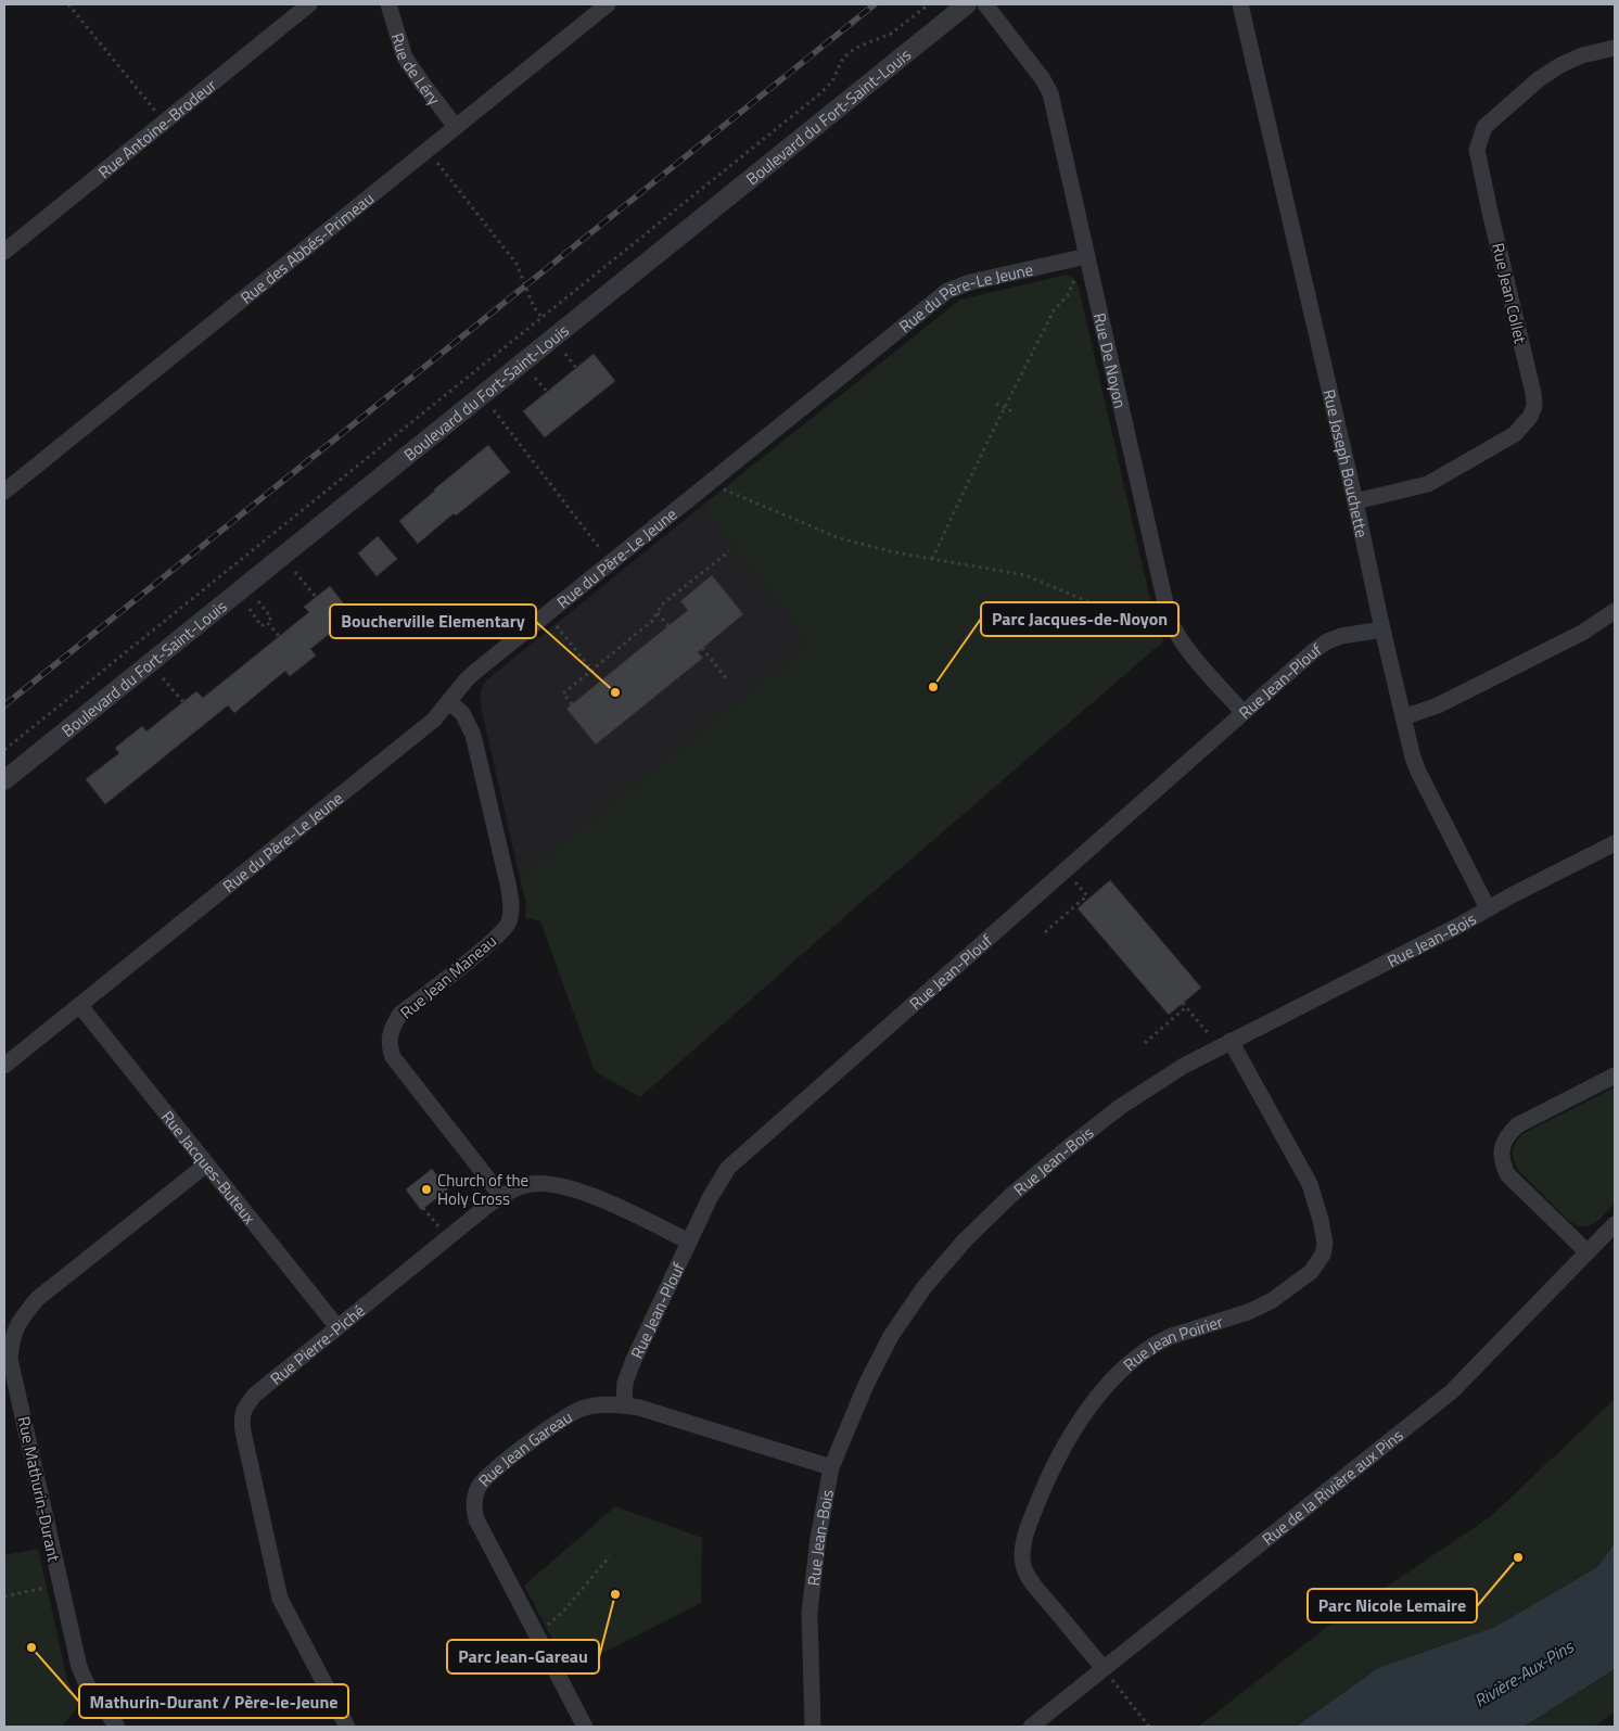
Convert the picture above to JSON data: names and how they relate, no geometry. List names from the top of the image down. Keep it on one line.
{"streets":{"street":["Rue de Léry","Boulevard du Fort-Saint-Louis","Rue Antoine-Brodeur","Rue des Abbés-Primeau","Rue Jean Collet","Rue du Père-Le Jeune","Rue De Noyon","Rue Joseph Bouchette","Rue Jean-Plouf","Rue Jean-Bois","Rue Jean Maneau","Rue Jacques-Buteux","Rue Pierre-Piché","Rue Jean Poirier","Rue Jean Gareau","Rue de la Rivière aux Pins","Rue Mathurin-Durant"]},"crossings":[["Rue de Léry","Rue des Abbés-Primeau"],["Rue Jean Collet","Rue Joseph Bouchette"],["Rue du Père-Le Jeune","Rue De Noyon"],["Rue du Père-Le Jeune","Rue Jean Maneau"],["Rue du Père-Le Jeune","Rue Jacques-Buteux"],["Rue De Noyon","Rue Jean-Plouf"],["Rue Joseph Bouchette","Rue Jean-Plouf"],["Rue Joseph Bouchette","Rue Jean-Bois"],["Rue Jean-Plouf","Rue Pierre-Piché"],["Rue Jean-Plouf","Rue Jean Gareau"],["Rue Jean-Bois","Rue Jean Poirier"],["Rue Jean-Bois","Rue Jean Gareau"],["Rue Jean Maneau","Rue Pierre-Piché"],["Rue Jacques-Buteux","Rue Pierre-Piché"],["Rue Jacques-Buteux","Rue Mathurin-Durant"],["Rue Jean Poirier","Rue de la Rivière aux Pins"]],"water":["Rivière-Aux-Pins"],"places":["Parc Jacques-de-Noyon","Boucherville Elementary","Church of the Holy Cross","Parc Nicole Lemaire","Parc Jean-Gareau","Mathurin-Durant / Père-le-Jeune"]}
